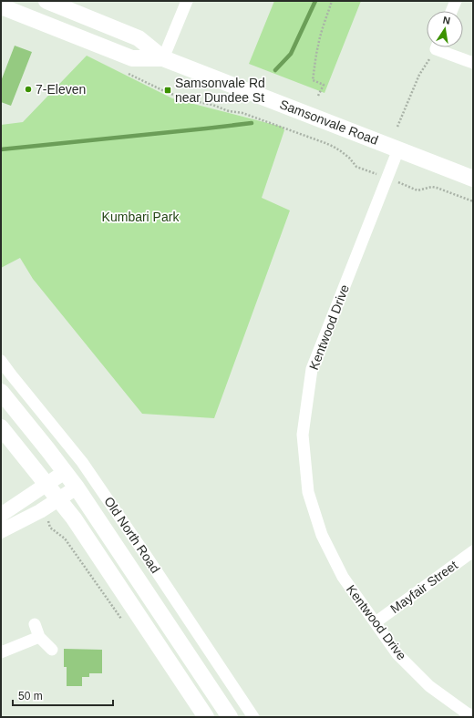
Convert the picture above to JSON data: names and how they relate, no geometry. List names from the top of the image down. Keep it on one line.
{"streets":{"main road":["Samsonvale Road","Old North Road"],"street":["Kentwood Drive","Mayfair Street"]},"crossings":[["Samsonvale Road","Kentwood Drive"],["Kentwood Drive","Mayfair Street"]],"parks":["Kumbari Park"],"places":{"other":["7-Eleven"],"transit":["Samsonvale Rd near Dundee St"]},"scale_bar":"50 m","north":"top"}
